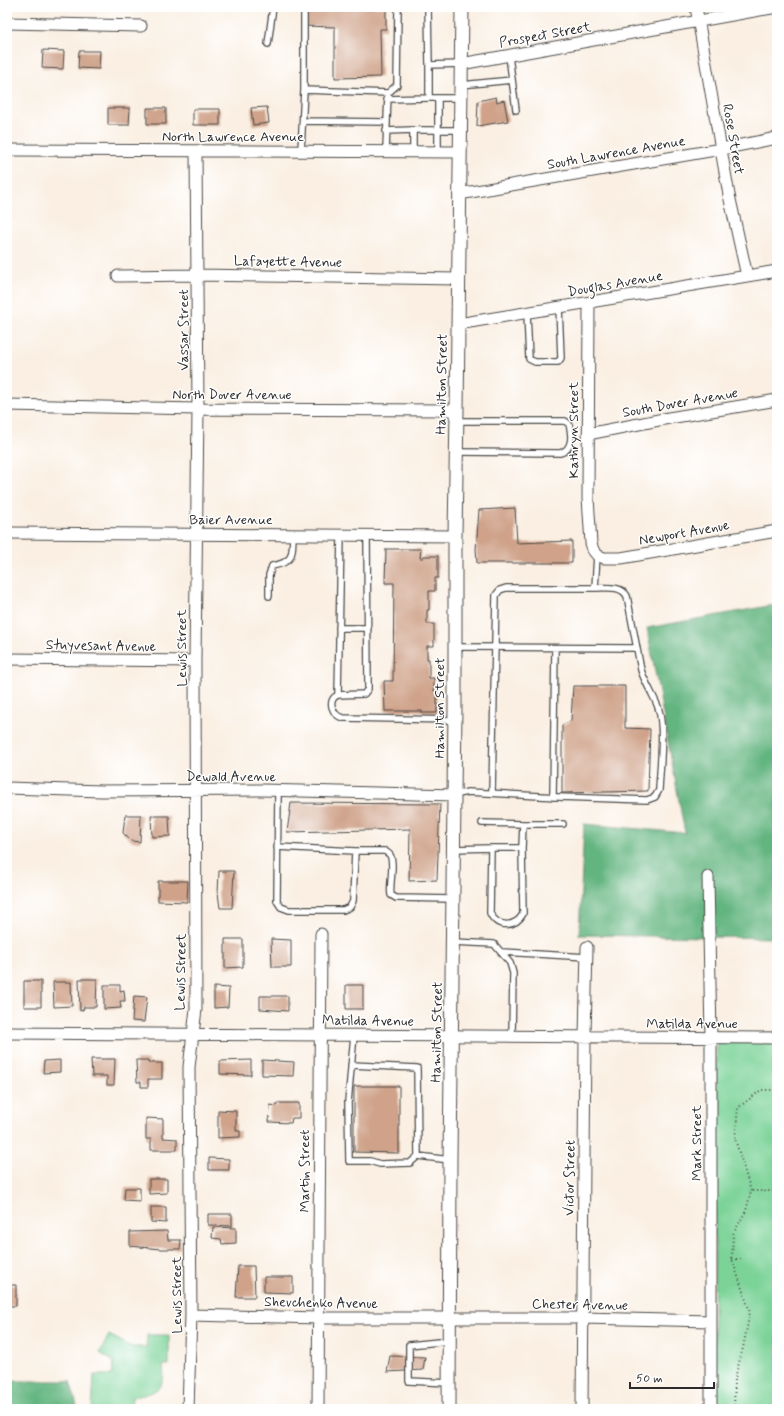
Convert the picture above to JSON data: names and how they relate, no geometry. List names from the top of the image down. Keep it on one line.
{"streets":{"street":["Prospect Street","North Lawrence Avenue","Rose Street","South Lawrence Avenue","Lafayette Avenue","Douglas Avenue","Vassar Street","Hamilton Street","North Dover Avenue","South Dover Avenue","Kathryn Street","Baier Avenue","Newport Avenue","Stuyvesant Avenue","Lewis Street","Dewald Avenue","Matilda Avenue","Mark Street","Martin Street","Victor Street","Shevchenko Avenue","Chester Avenue"]},"crossings":[["Prospect Street","Rose Street"],["Prospect Street","Hamilton Street"],["North Lawrence Avenue","Vassar Street"],["North Lawrence Avenue","Hamilton Street"],["Rose Street","South Lawrence Avenue"],["Rose Street","Douglas Avenue"],["South Lawrence Avenue","Hamilton Street"],["Lafayette Avenue","Vassar Street"],["Lafayette Avenue","Hamilton Street"],["Douglas Avenue","Hamilton Street"],["Douglas Avenue","Kathryn Street"],["Vassar Street","North Dover Avenue"],["Vassar Street","Baier Avenue"],["Vassar Street","Lewis Street"],["Hamilton Street","North Dover Avenue"],["Hamilton Street","Baier Avenue"],["Hamilton Street","Dewald Avenue"],["Hamilton Street","Matilda Avenue"],["Hamilton Street","Shevchenko Avenue"],["Hamilton Street","Chester Avenue"],["South Dover Avenue","Kathryn Street"],["Kathryn Street","Newport Avenue"],["Baier Avenue","Lewis Street"],["Stuyvesant Avenue","Lewis Street"],["Lewis Street","Dewald Avenue"],["Lewis Street","Matilda Avenue"],["Lewis Street","Shevchenko Avenue"],["Matilda Avenue","Mark Street"],["Matilda Avenue","Martin Street"],["Matilda Avenue","Victor Street"],["Mark Street","Chester Avenue"],["Martin Street","Shevchenko Avenue"],["Victor Street","Chester Avenue"],["Shevchenko Avenue","Chester Avenue"]],"scale_bar":"50 m"}
